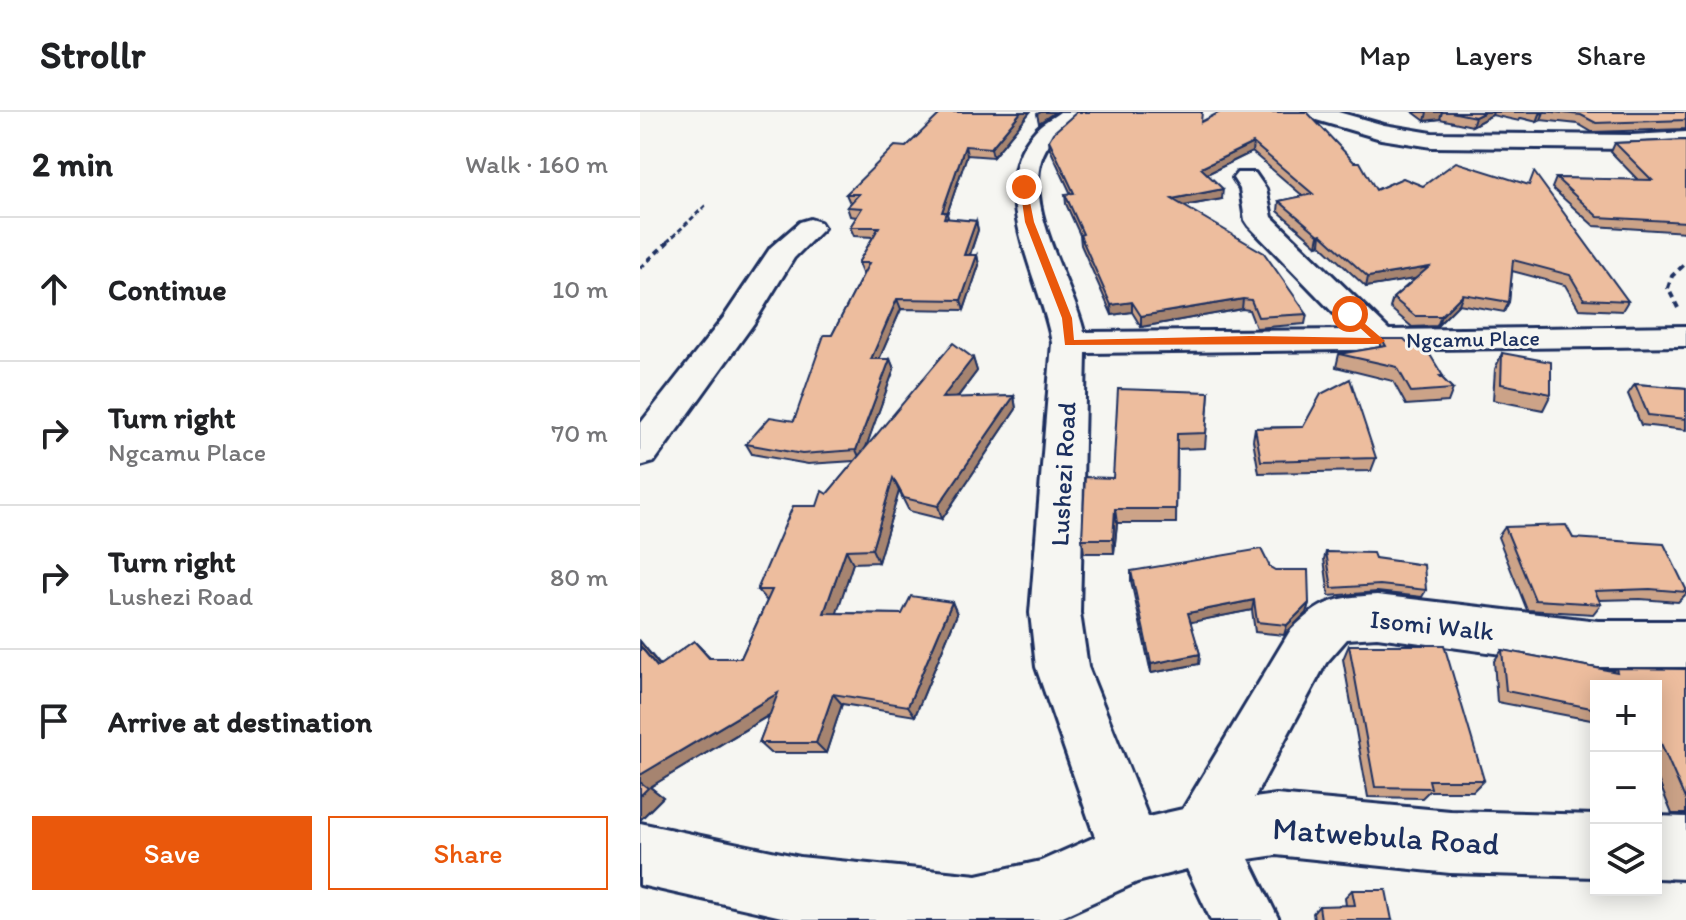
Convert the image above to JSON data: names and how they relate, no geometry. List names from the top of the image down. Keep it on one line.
{"streets":{"street":["Ngcamu Place","Lushezi Road","Isomi Walk","Matwebula Road"]},"crossings":[["Ngcamu Place","Lushezi Road"],["Lushezi Road","Matwebula Road"],["Isomi Walk","Matwebula Road"]],"page":{"header":"Strollr","nav":["Map","Layers","Share"],"heading":["2 min","Walk · 160 m"],"list":[["Continue","10 m"],["Turn right","Ngcamu Place","70 m"],["Turn right","Lushezi Road","80 m"],"Arrive at destination"],"map_buttons":["+","−"],"buttons":["Save","Share"]}}
